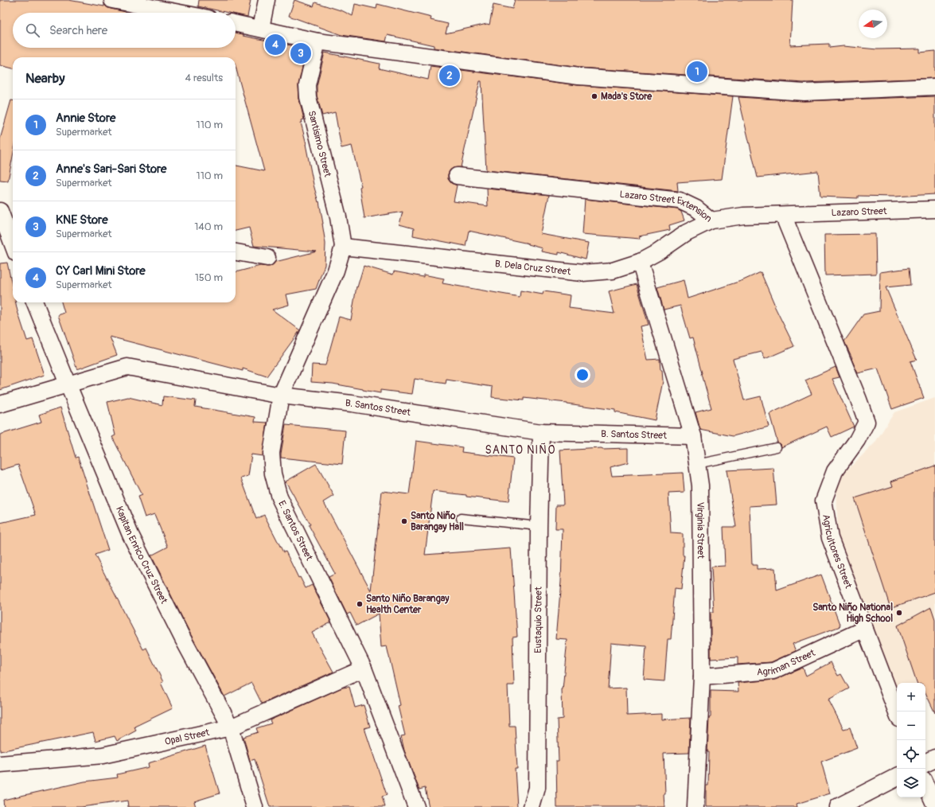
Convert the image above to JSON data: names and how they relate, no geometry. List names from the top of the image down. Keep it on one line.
{"streets":{"street":["Santisimo Street","Lazaro Street Extension","Lazaro Street","B. Dela Cruz Street","B. Santos Street","Virginia Street","E. Santos Street","Agricultores Street","Kapitan Enrico Cruz Street","Eustaquio Street","Agriman Street","Opal Street"]},"crossings":[["Santisimo Street","B. Dela Cruz Street"],["Santisimo Street","E. Santos Street"],["Lazaro Street Extension","Lazaro Street"],["Lazaro Street Extension","B. Dela Cruz Street"],["Lazaro Street Extension","Agricultores Street"],["Lazaro Street","Agricultores Street"],["B. Dela Cruz Street","Virginia Street"],["B. Dela Cruz Street","E. Santos Street"],["B. Santos Street","Virginia Street"],["B. Santos Street","E. Santos Street"],["B. Santos Street","Kapitan Enrico Cruz Street"],["B. Santos Street","Eustaquio Street"],["Virginia Street","Agriman Street"],["E. Santos Street","Opal Street"],["Agricultores Street","Agriman Street"],["Kapitan Enrico Cruz Street","Opal Street"]],"districts":["SANTO NIÑO"],"places":["Mada's Store","Santo Niño Barangay Hall","Santo Niño Barangay Health Center","Santo Niño National High School"],"north":"left","page":{"search":"Search here","pins":["4","3","1","2"],"heading":["Nearby","4 results"],"list":[{"mark":"1","name":"Annie Store","note":"Supermarket","value":"110 m"},{"mark":"2","name":"Anne's Sari-Sari Store","note":"Supermarket","value":"110 m"},{"mark":"3","name":"KNE Store","note":"Supermarket","value":"140 m"},{"mark":"4","name":"CY Carl Mini Store","note":"Supermarket","value":"150 m"}],"map_buttons":["+","−"]}}
